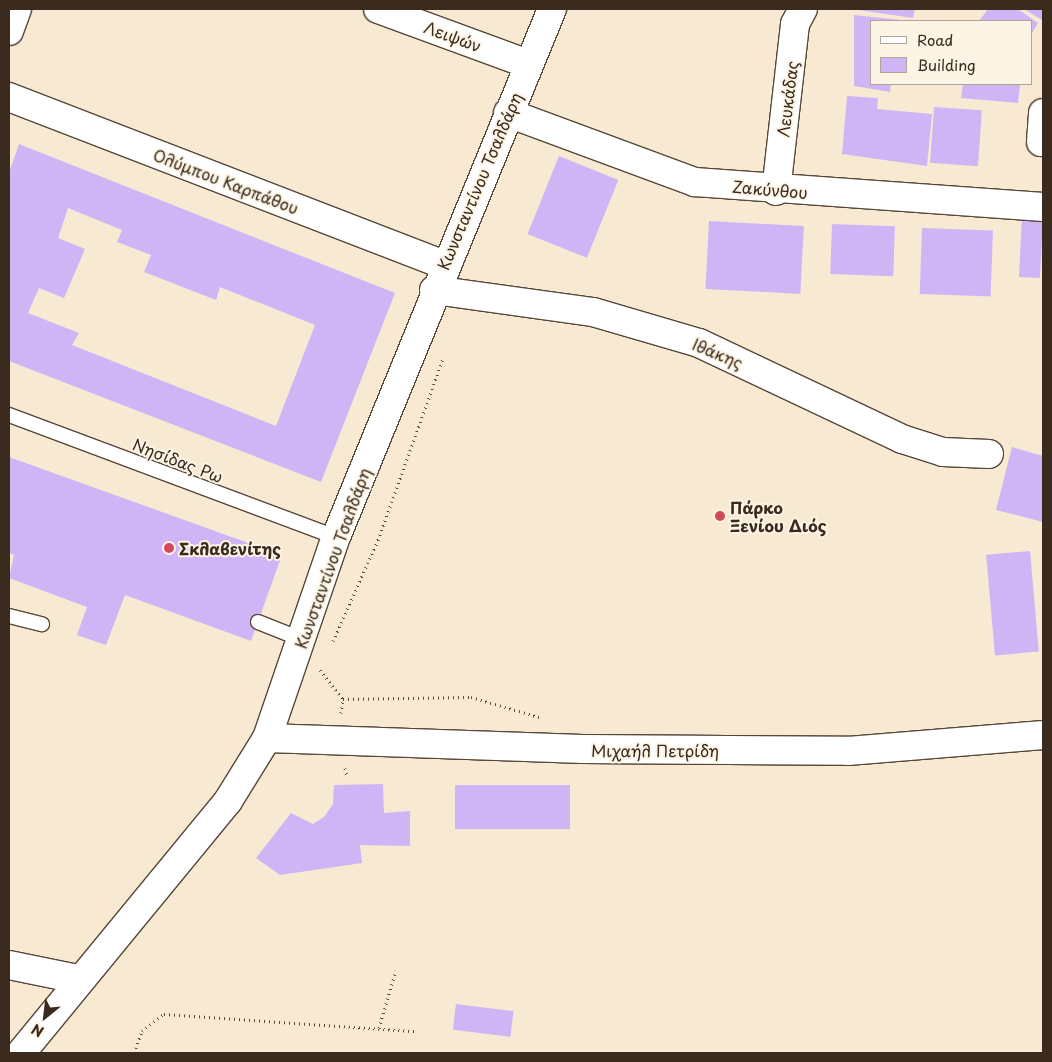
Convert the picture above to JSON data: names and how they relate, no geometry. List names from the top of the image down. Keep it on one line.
{"streets":{"street":["Λειψών","Λευκάδας","Ολύμπου Καρπάθου","Κωνσταντίνου Τσαλδάρη","Ζακύνθου","Ιθάκης","Μιχαήλ Πετρίδη"],"lane":["Νησίδας Ρω"]},"crossings":[["Λειψών","Κωνσταντίνου Τσαλδάρη"],["Λευκάδας","Ζακύνθου"],["Ολύμπου Καρπάθου","Κωνσταντίνου Τσαλδάρη"],["Κωνσταντίνου Τσαλδάρη","Ζακύνθου"],["Κωνσταντίνου Τσαλδάρη","Ιθάκης"],["Κωνσταντίνου Τσαλδάρη","Νησίδας Ρω"],["Κωνσταντίνου Τσαλδάρη","Μιχαήλ Πετρίδη"]],"places":["Πάρκο Ξενίου Διός","Σκλαβενίτης"],"legend":["Road","Building"],"north":"bottom left"}
